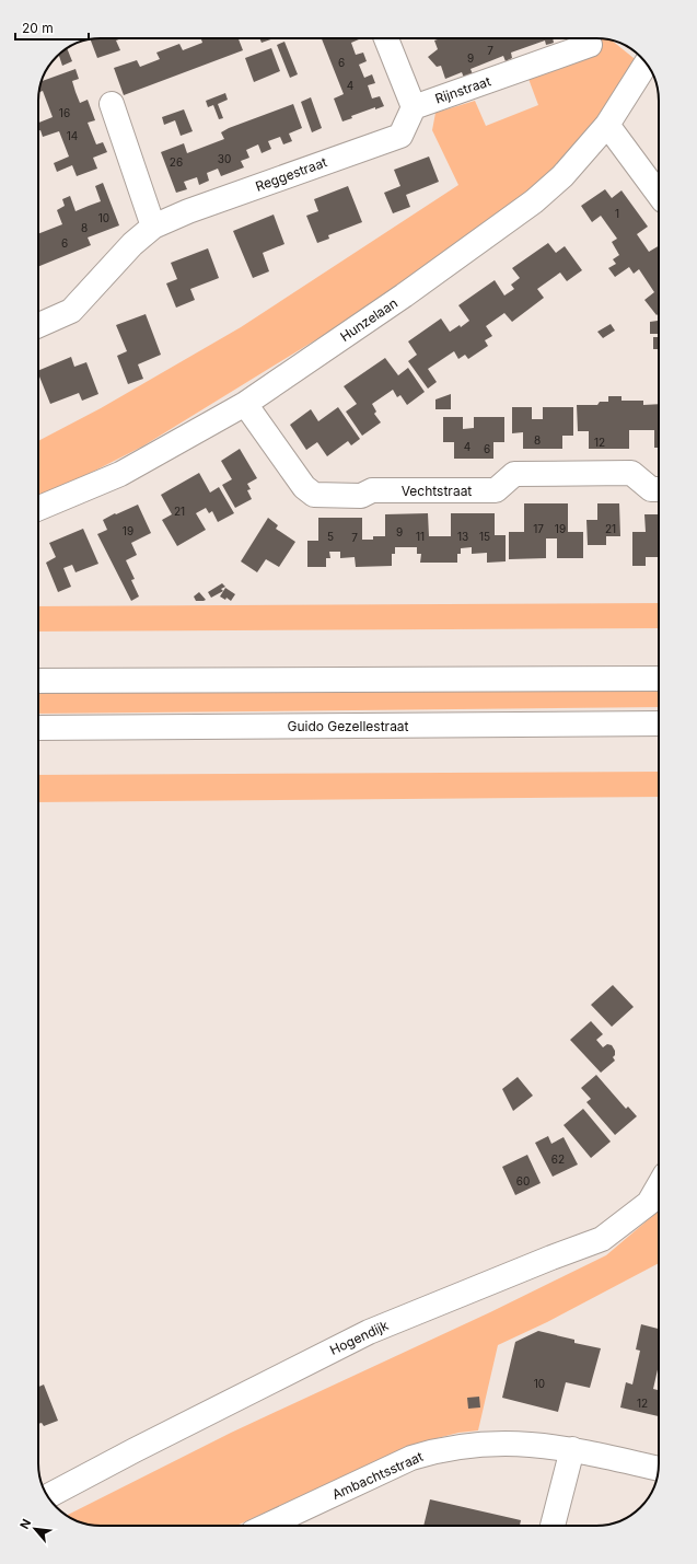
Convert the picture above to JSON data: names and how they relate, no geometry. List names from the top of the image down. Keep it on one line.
{"streets":{"street":["Rijnstraat","Reggestraat","Hunzelaan","Vechtstraat","Guido Gezellestraat","Hogendijk","Ambachtsstraat"]},"crossings":[["Rijnstraat","Reggestraat"],["Hunzelaan","Vechtstraat"]],"house_numbers":["7","9","6","4","16","14","30","26","1","10","8","6","8","12","4","6","21","17","19","21","19","9","5","11","13","15","7","62","60","10","12"],"scale_bar":"20 m","north":"top left"}
